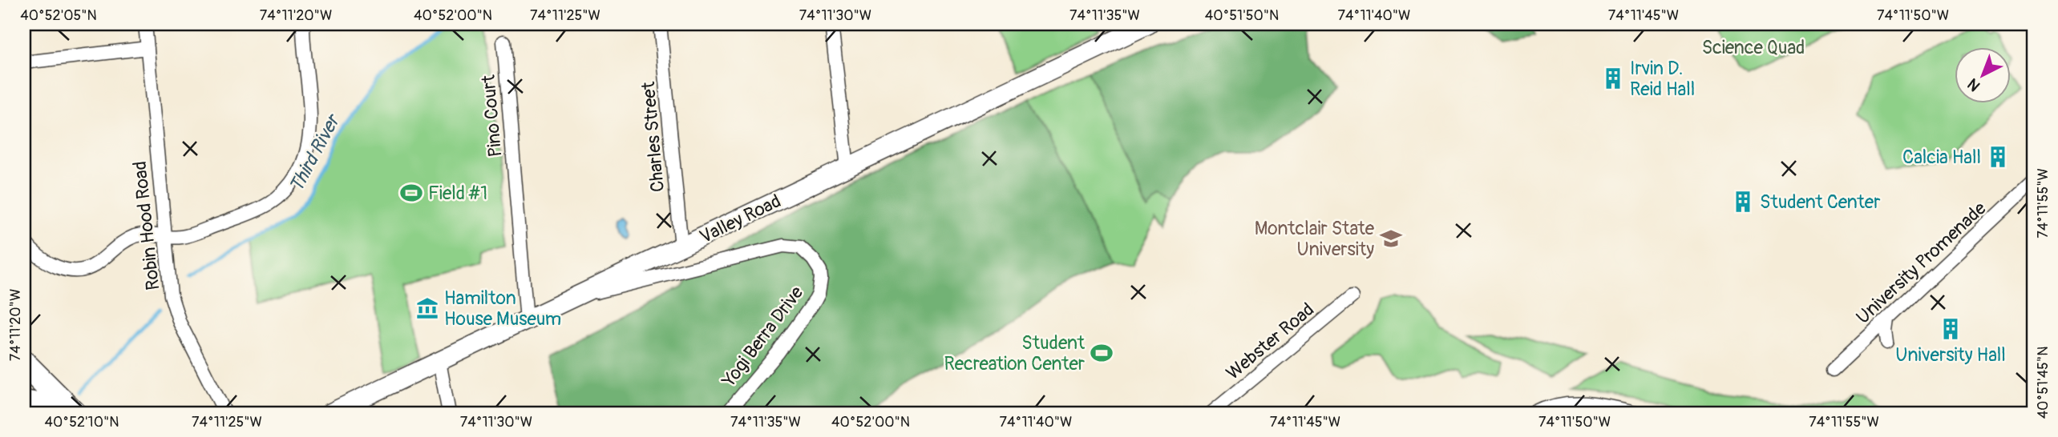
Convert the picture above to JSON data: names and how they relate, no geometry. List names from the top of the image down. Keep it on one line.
{"streets":{"main road":["Valley Road"],"street":["Pino Court","Charles Street","Robin Hood Road","University Promenade","Yogi Berra Drive","Webster Road"]},"crossings":[["Pino Court","Valley Road"],["Charles Street","Valley Road"],["Valley Road","Yogi Berra Drive"]],"water":["Third River"],"parks":["Science Quad"],"places":{"building":["Irvin D. Reid Hall","Calcia Hall","Student Center","University Hall"],"sports":["Field #1","Student Recreation Center"],"school or university":["Montclair State University"],"museum":["Hamilton House Museum"]},"north":"bottom left","coordinates":["40°52'05\"N","74°11'20\"W","40°52'00\"N","74°11'25\"W","74°11'30\"W","74°11'35\"W","40°51'50\"N","74°11'40\"W","74°11'45\"W","74°11'50\"W","74°11'55\"W","40°51'45\"N","40°52'10\"N"]}
